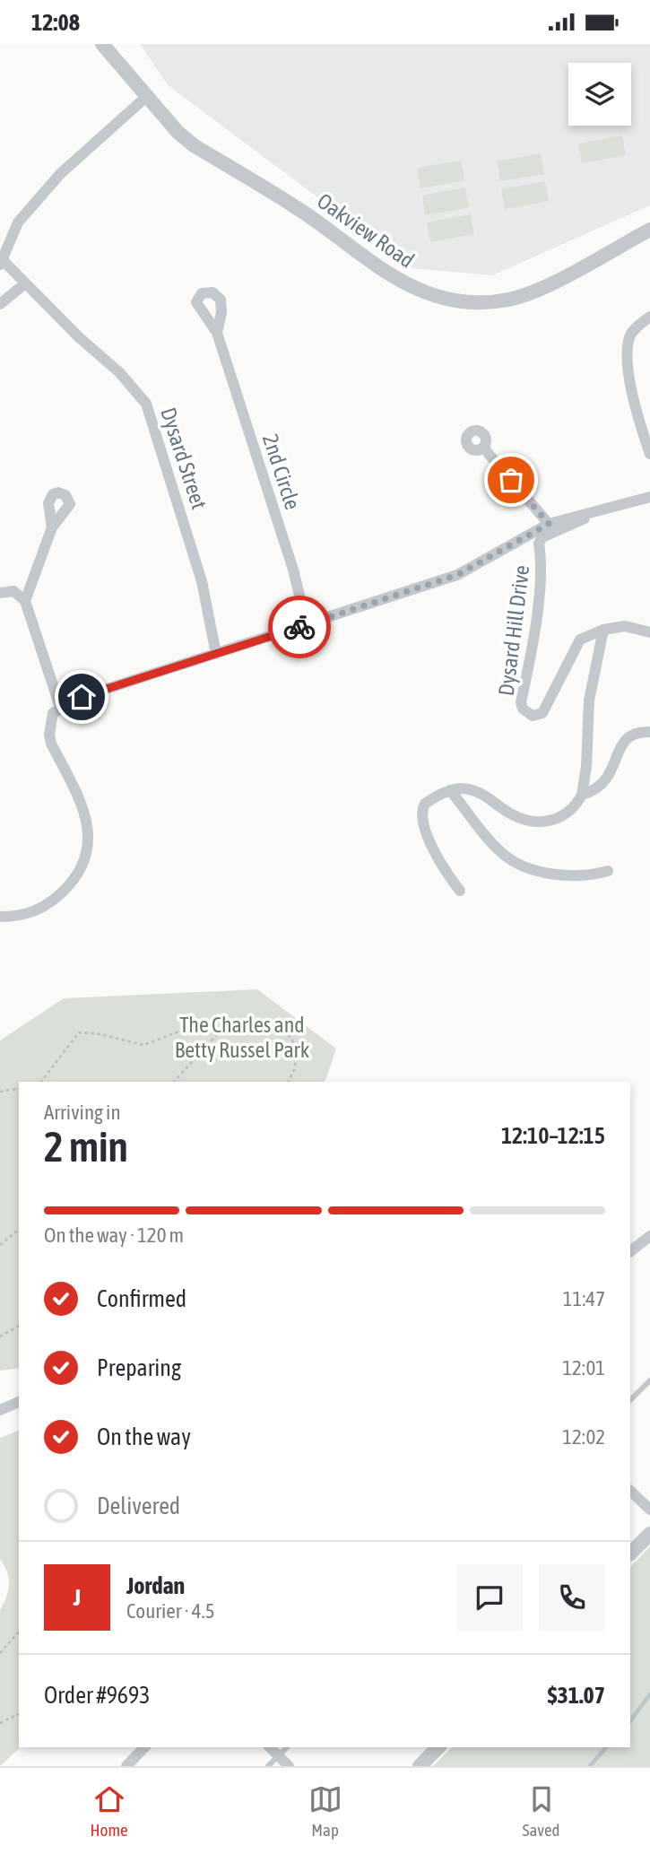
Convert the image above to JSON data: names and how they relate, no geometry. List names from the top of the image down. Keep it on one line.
{"streets":{"street":["Oakview Road","Dysard Street","2nd Circle","Dysard Hill Drive"]},"parks":["The Charles and Betty Russel Park"],"page":{"status":"12:08","heading":["2 min","Arriving in","12:10–12:15"],"panel":["Jordan","Courier · 4.5","Order #9693","$31.07"],"bar":"On the way · 120 m","list":[["Confirmed","11:47"],["Preparing","12:01"],["On the way","12:02"],"Delivered"],"round":"J","tabs":["Home","Map","Saved"]}}
